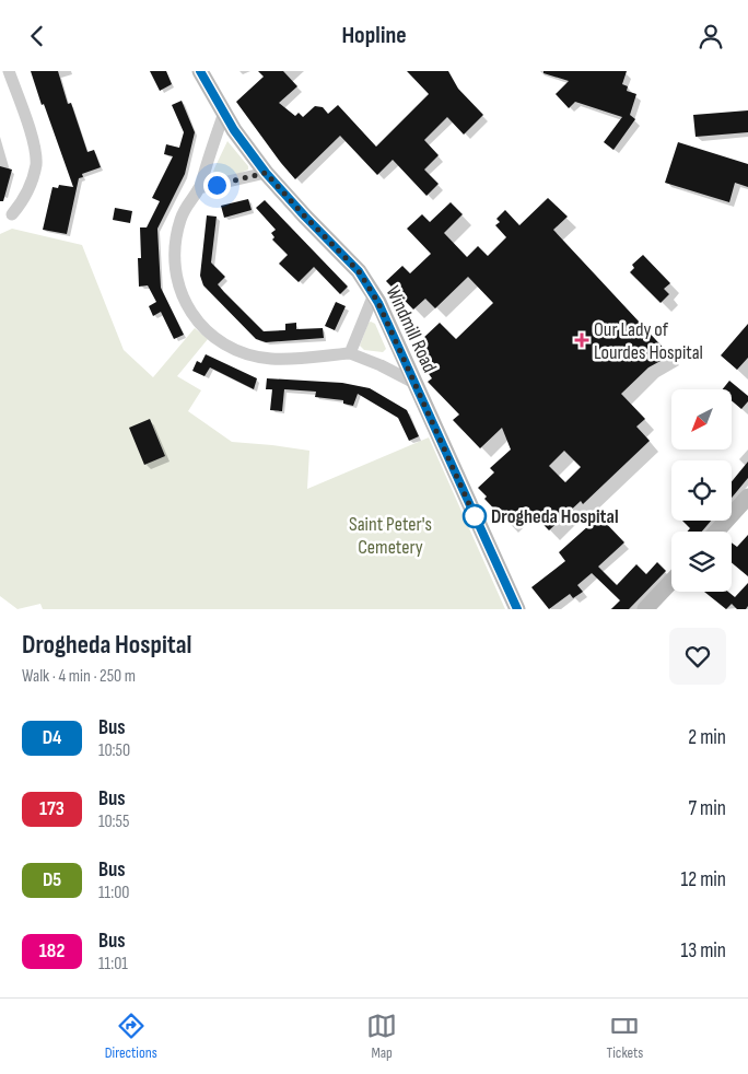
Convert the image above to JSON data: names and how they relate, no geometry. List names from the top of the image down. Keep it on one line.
{"streets":{"main road":["Windmill Road"]},"parks":["Saint Peter's Cemetery"],"places":{"health":["Our Lady of Lourdes Hospital"],"other":["Drogheda Hospital"]},"lines":["bus line D4"],"north":"bottom left","page":{"header":"Hopline","heading":["Drogheda Hospital","Walk · 4 min · 250 m"],"list":[{"mark":"D4","name":"Bus","note":"10:50","value":"2 min"},{"mark":"173","name":"Bus","note":"10:55","value":"7 min"},{"mark":"D5","name":"Bus","note":"11:00","value":"12 min"},{"mark":"182","name":"Bus","note":"11:01","value":"13 min"}],"tabs":["Directions","Map","Tickets"]}}
